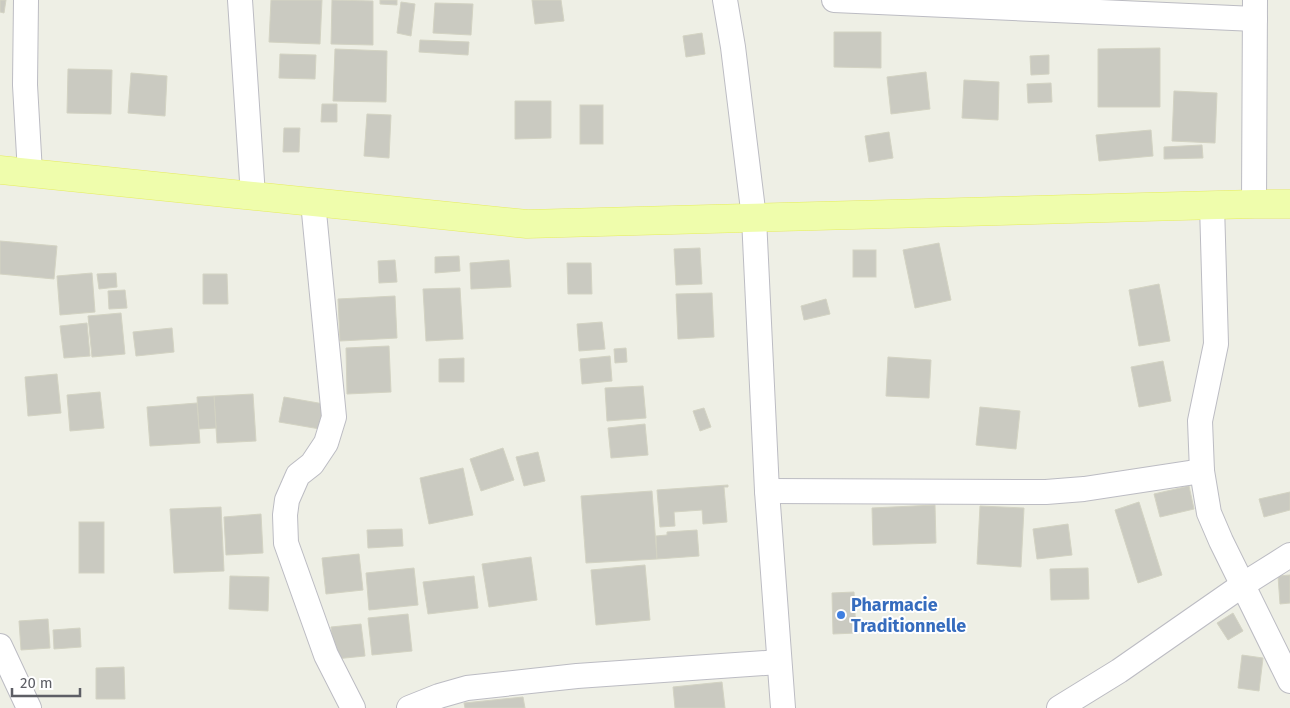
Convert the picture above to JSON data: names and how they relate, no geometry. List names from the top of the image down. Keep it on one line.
{"places":["Pharmacie Traditionnelle"],"scale_bar":"20 m"}
